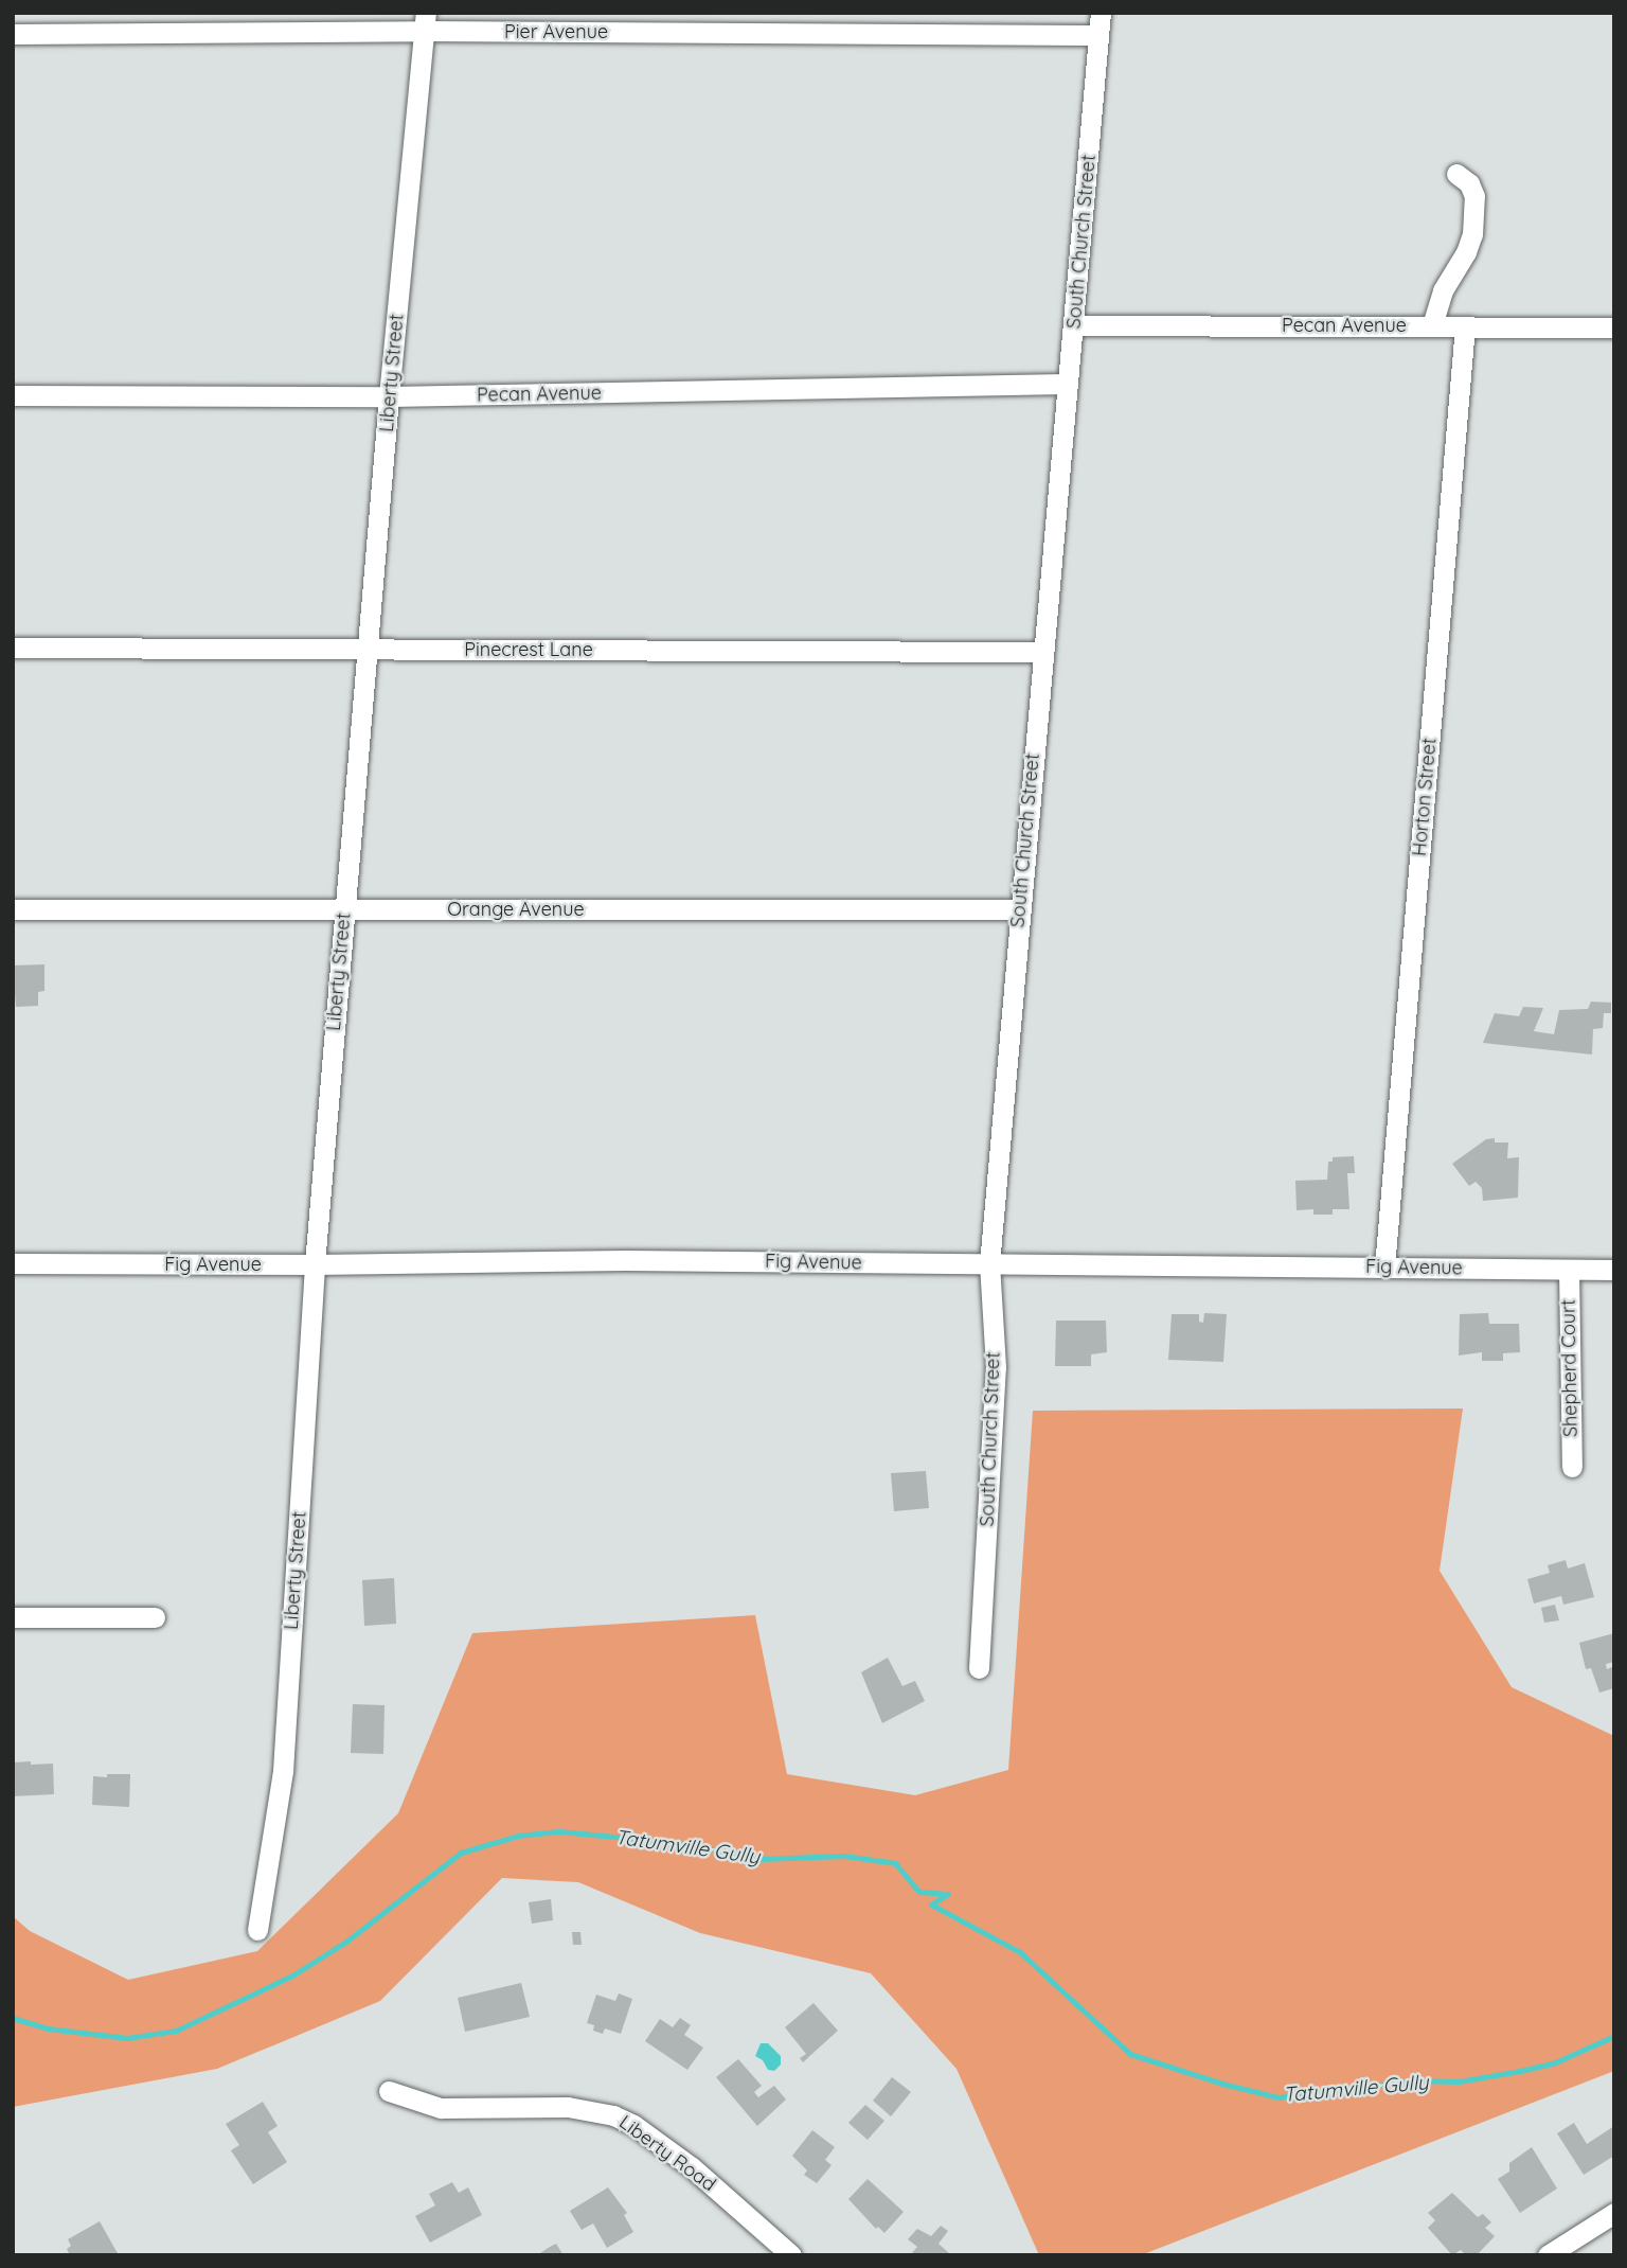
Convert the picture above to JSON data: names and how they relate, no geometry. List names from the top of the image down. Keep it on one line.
{"streets":{"street":["Pier Avenue","South Church Street","Pecan Avenue","Liberty Street","Pinecrest Lane","Horton Street","Orange Avenue","Fig Avenue","Shepherd Court","Liberty Road"]},"crossings":[["Pier Avenue","South Church Street"],["Pier Avenue","Liberty Street"],["South Church Street","Pecan Avenue"],["South Church Street","Pinecrest Lane"],["South Church Street","Orange Avenue"],["South Church Street","Fig Avenue"],["Pecan Avenue","Liberty Street"],["Pecan Avenue","Horton Street"],["Liberty Street","Pinecrest Lane"],["Liberty Street","Orange Avenue"],["Liberty Street","Fig Avenue"],["Horton Street","Fig Avenue"],["Fig Avenue","Shepherd Court"]],"water":["Tatumville Gully"]}
